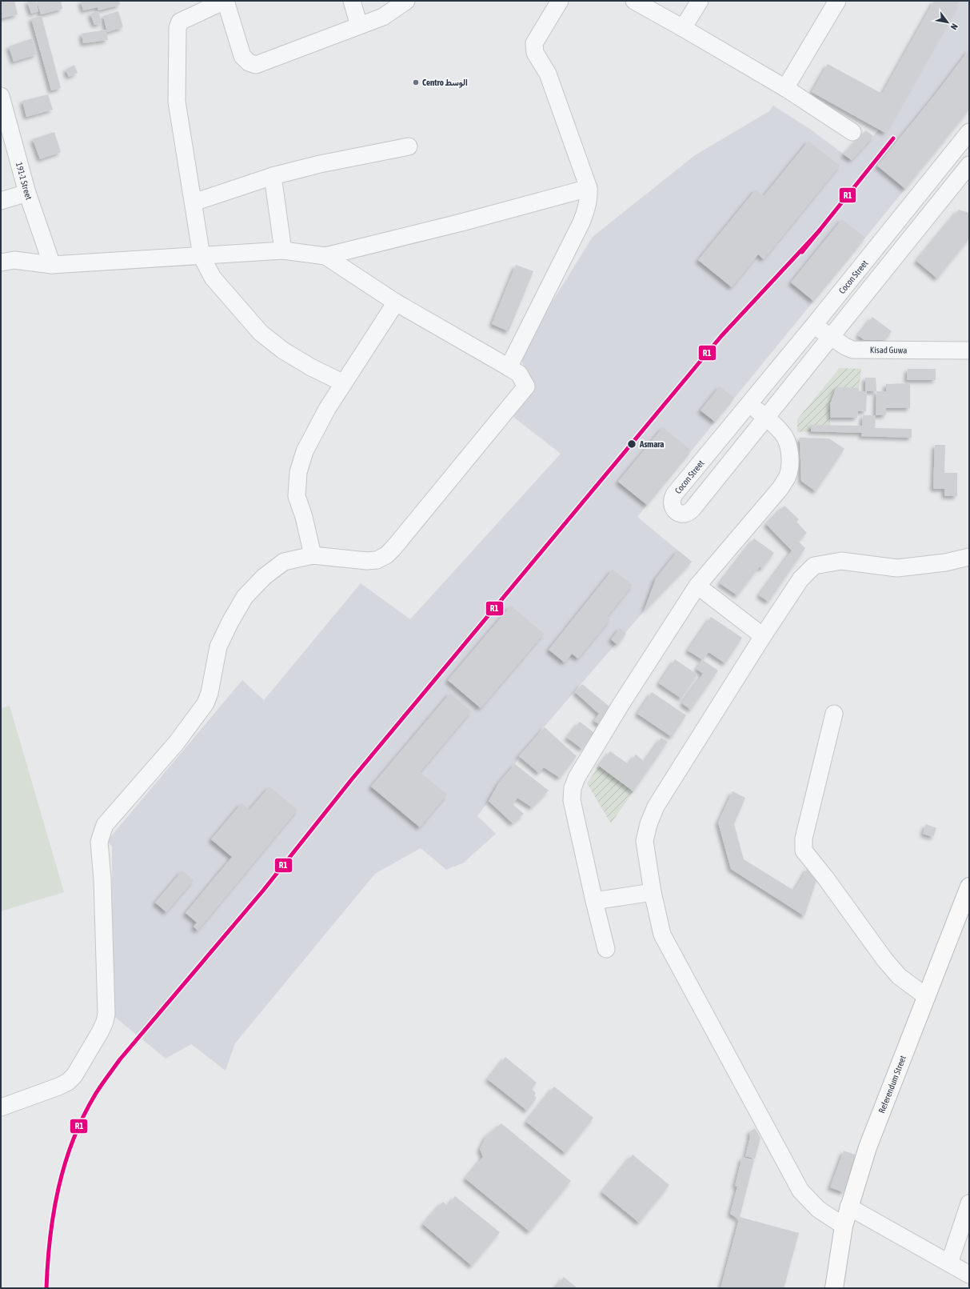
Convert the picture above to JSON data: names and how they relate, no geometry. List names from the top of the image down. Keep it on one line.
{"streets":{"highway":["Referendum Street"],"street":["191-1 Street","Cocon Street","Kisad Guwa"]},"crossings":[["Cocon Street","Kisad Guwa"]],"places":["Centro الوسط","Asmara"],"lines":["transit line R1"],"north":"bottom right"}
